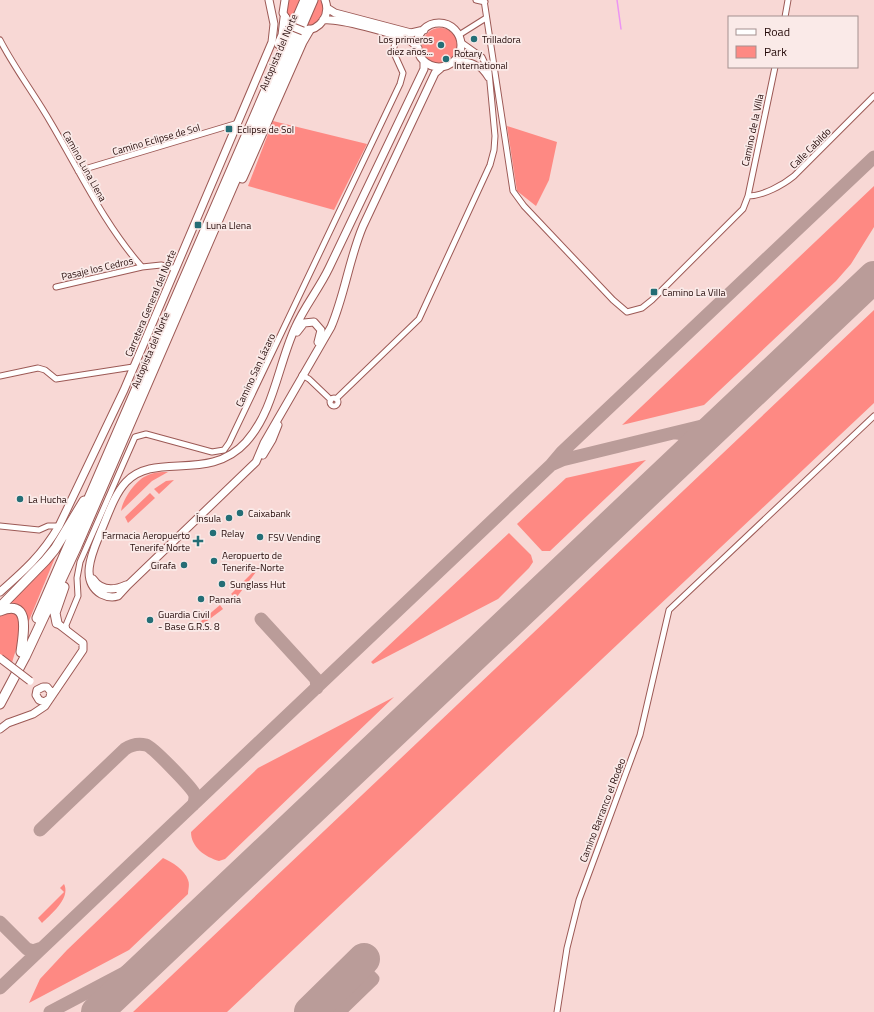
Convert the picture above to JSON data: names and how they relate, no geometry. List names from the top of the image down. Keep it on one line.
{"streets":{"highway":["Autopista del Norte"],"main road":["Carretera General del Norte"],"street":["Camino de la Villa","Camino Eclipse de Sol","Calle Cabildo","Camino Luna Llena","Pasaje los Cedros","Camino San Lázaro","Camino Barranco el Rodeo"]},"crossings":[["Camino de la Villa","Calle Cabildo"],["Camino Eclipse de Sol","Camino Luna Llena"],["Camino Eclipse de Sol","Carretera General del Norte"],["Camino Luna Llena","Pasaje los Cedros"]],"places":{"other":["Trilladora","Los primeros diez años...","Rotary International","La Hucha","Caixabank","Ínsula","Relay","FSV Vending","Aeropuerto de Tenerife-Norte","Girafa","Sunglass Hut","Panaria","Guardia Civil - Base G.R.S. 8"],"transit":["Eclipse de Sol","Luna Llena","Camino La Villa"],"health":["Farmacia Aeropuerto Tenerife Norte"]},"legend":["Road","Park"]}
